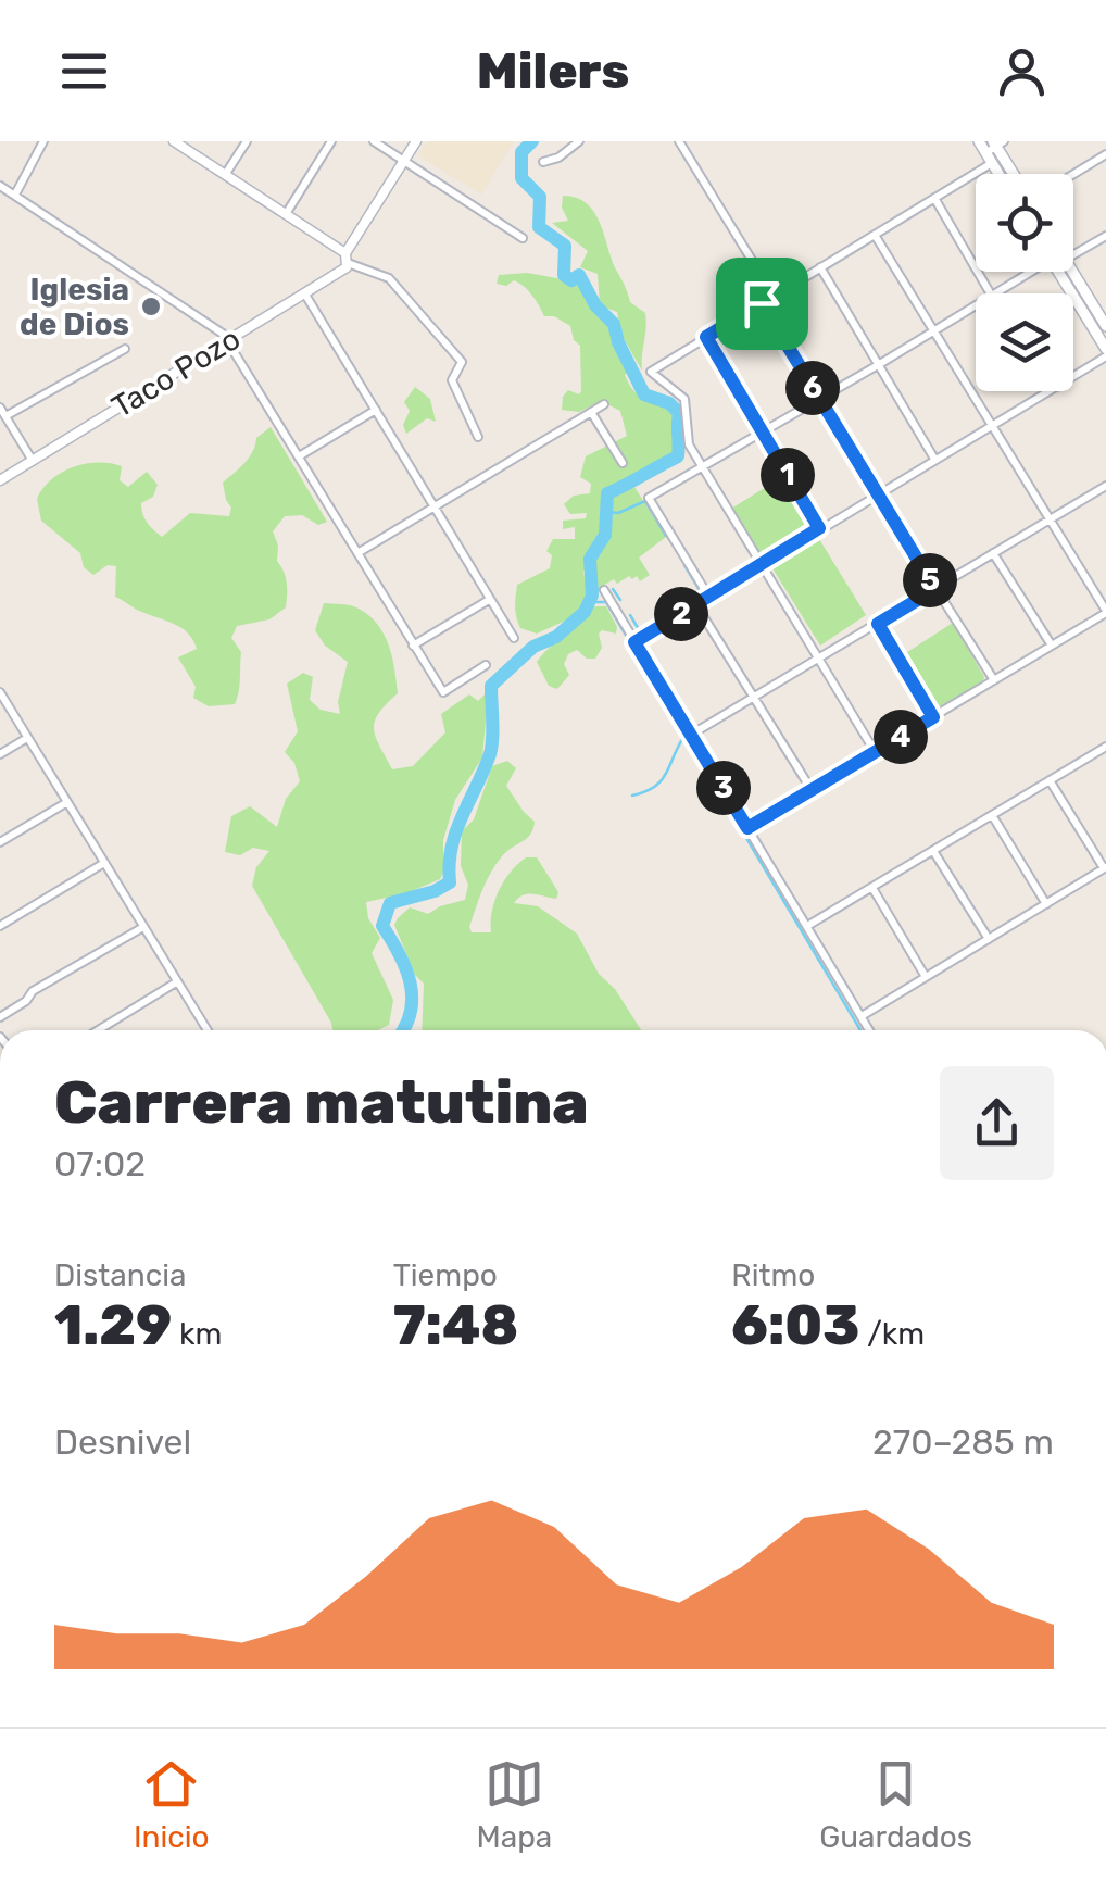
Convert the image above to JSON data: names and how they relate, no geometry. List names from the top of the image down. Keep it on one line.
{"streets":{"street":["Taco Pozo"]},"places":["Iglesia de Dios"],"page":{"header":"Milers","pins":["6","1","5","2","4","3"],"heading":["Carrera matutina","07:02"],"stats":[["Distancia","1.29 km"],["Tiempo","7:48"],["Ritmo","6:03 /km"]],"chart":["Desnivel","270–285 m"],"tabs":["Inicio","Mapa","Guardados"]}}
